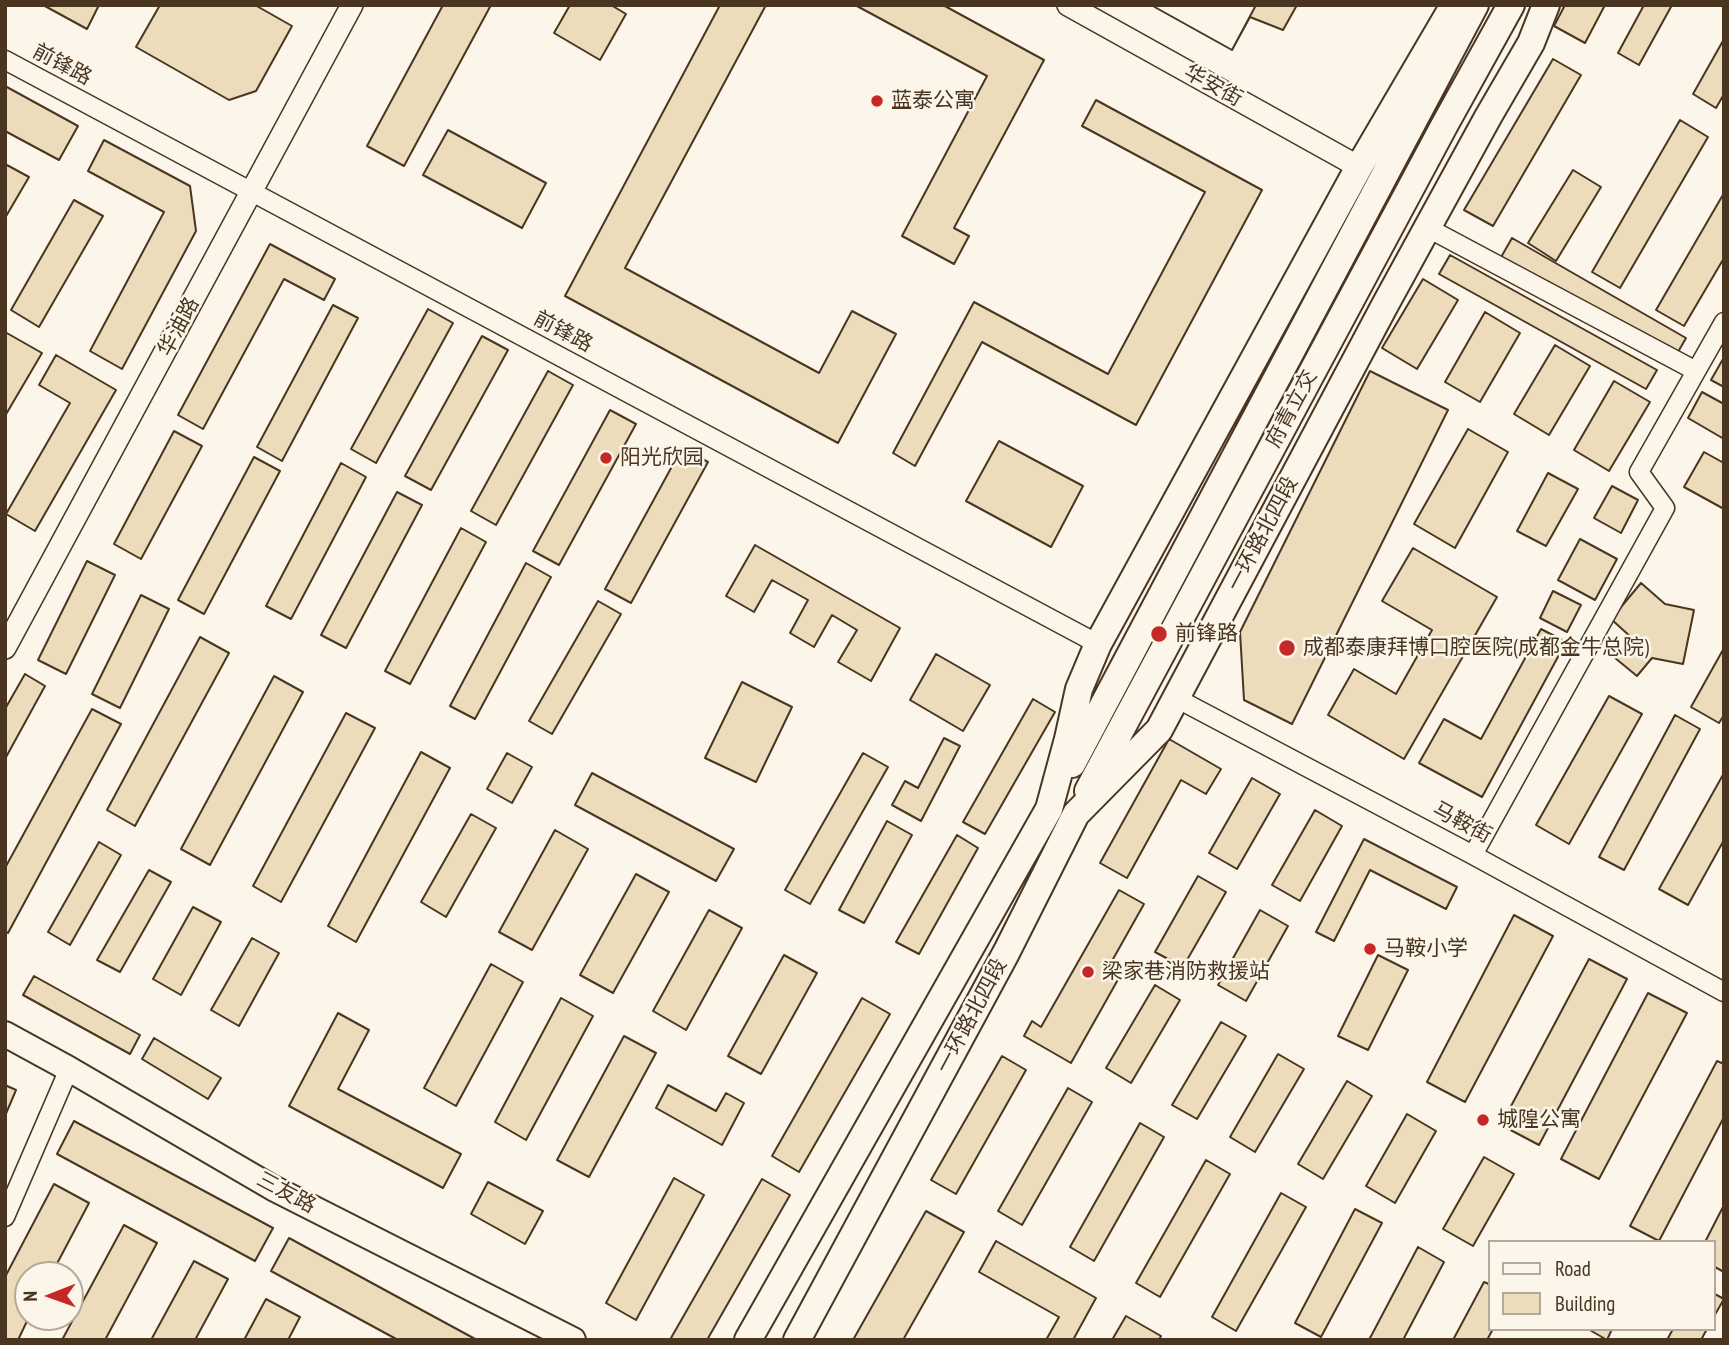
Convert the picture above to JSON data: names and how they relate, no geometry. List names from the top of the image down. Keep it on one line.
{"streets":{"main road":["府青立交","一环路北四段","三友路"],"street":["前锋路","华安街","华油路","马鞍街"]},"crossings":[["前锋路","华油路"],["前锋路","一环路北四段"],["华安街","一环路北四段"],["府青立交","一环路北四段"],["一环路北四段","马鞍街"]],"places":["蓝泰公寓","阳光欣园","前锋路","成都泰康拜博口腔医院(成都金牛总院)","马鞍小学","梁家巷消防救援站","城隍公寓"],"legend":["Road","Building"],"north":"left"}
